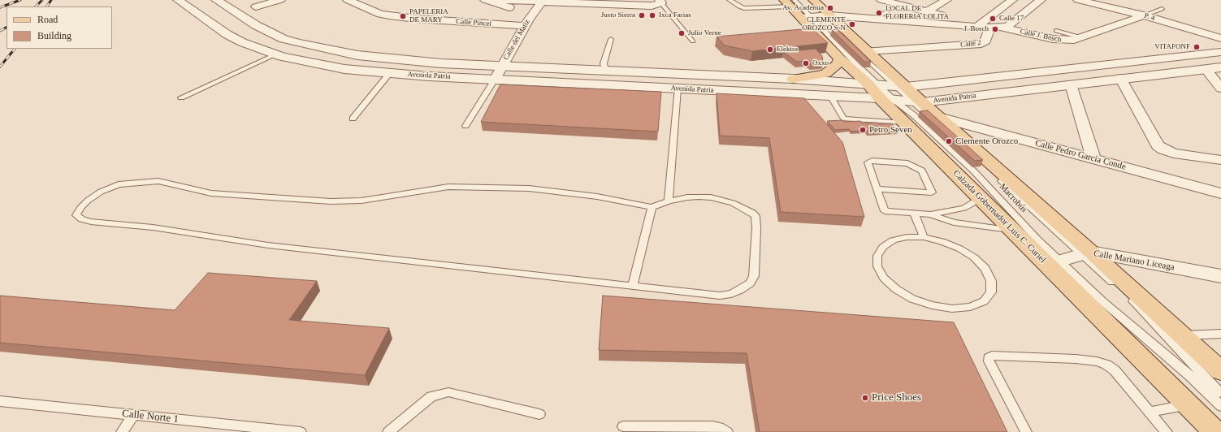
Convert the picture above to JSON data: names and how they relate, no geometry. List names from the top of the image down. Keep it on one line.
{"streets":{"main road":["Calzada Gobernador Luis C. Curiel"],"street":["P. 4","Calle Pincel","Calle J. Bosch","Calle del Matiz","Calle 2","Avenida Patria","Calle Pedro García Conde","Calle Mariano Liceaga"],"lane":["Macrobús","Calle Norte 1"]},"crossings":[["P. 4","Calle J. Bosch"],["Calle Pincel","Calle del Matiz"],["Calle J. Bosch","Calle 2"],["Calle del Matiz","Avenida Patria"],["Avenida Patria","Macrobús"],["Avenida Patria","Calzada Gobernador Luis C. Curiel"],["Macrobús","Calzada Gobernador Luis C. Curiel"],["Macrobús","Calle Mariano Liceaga"],["Calzada Gobernador Luis C. Curiel","Calle Mariano Liceaga"]],"places":["Av. Academia","LOCAL DE FLORERIA LOLITA","Justo Sierra","Ixca Farias","PAPELERIA DE MARY","Calle 17","CLEMENTE OROZCO S-N","J. Bosch","Julio Verne","VITAFONF","Elektra","Oxxo","Petro Seven","Clemente Orozco","Price Shoes"],"legend":["Road","Building"]}
